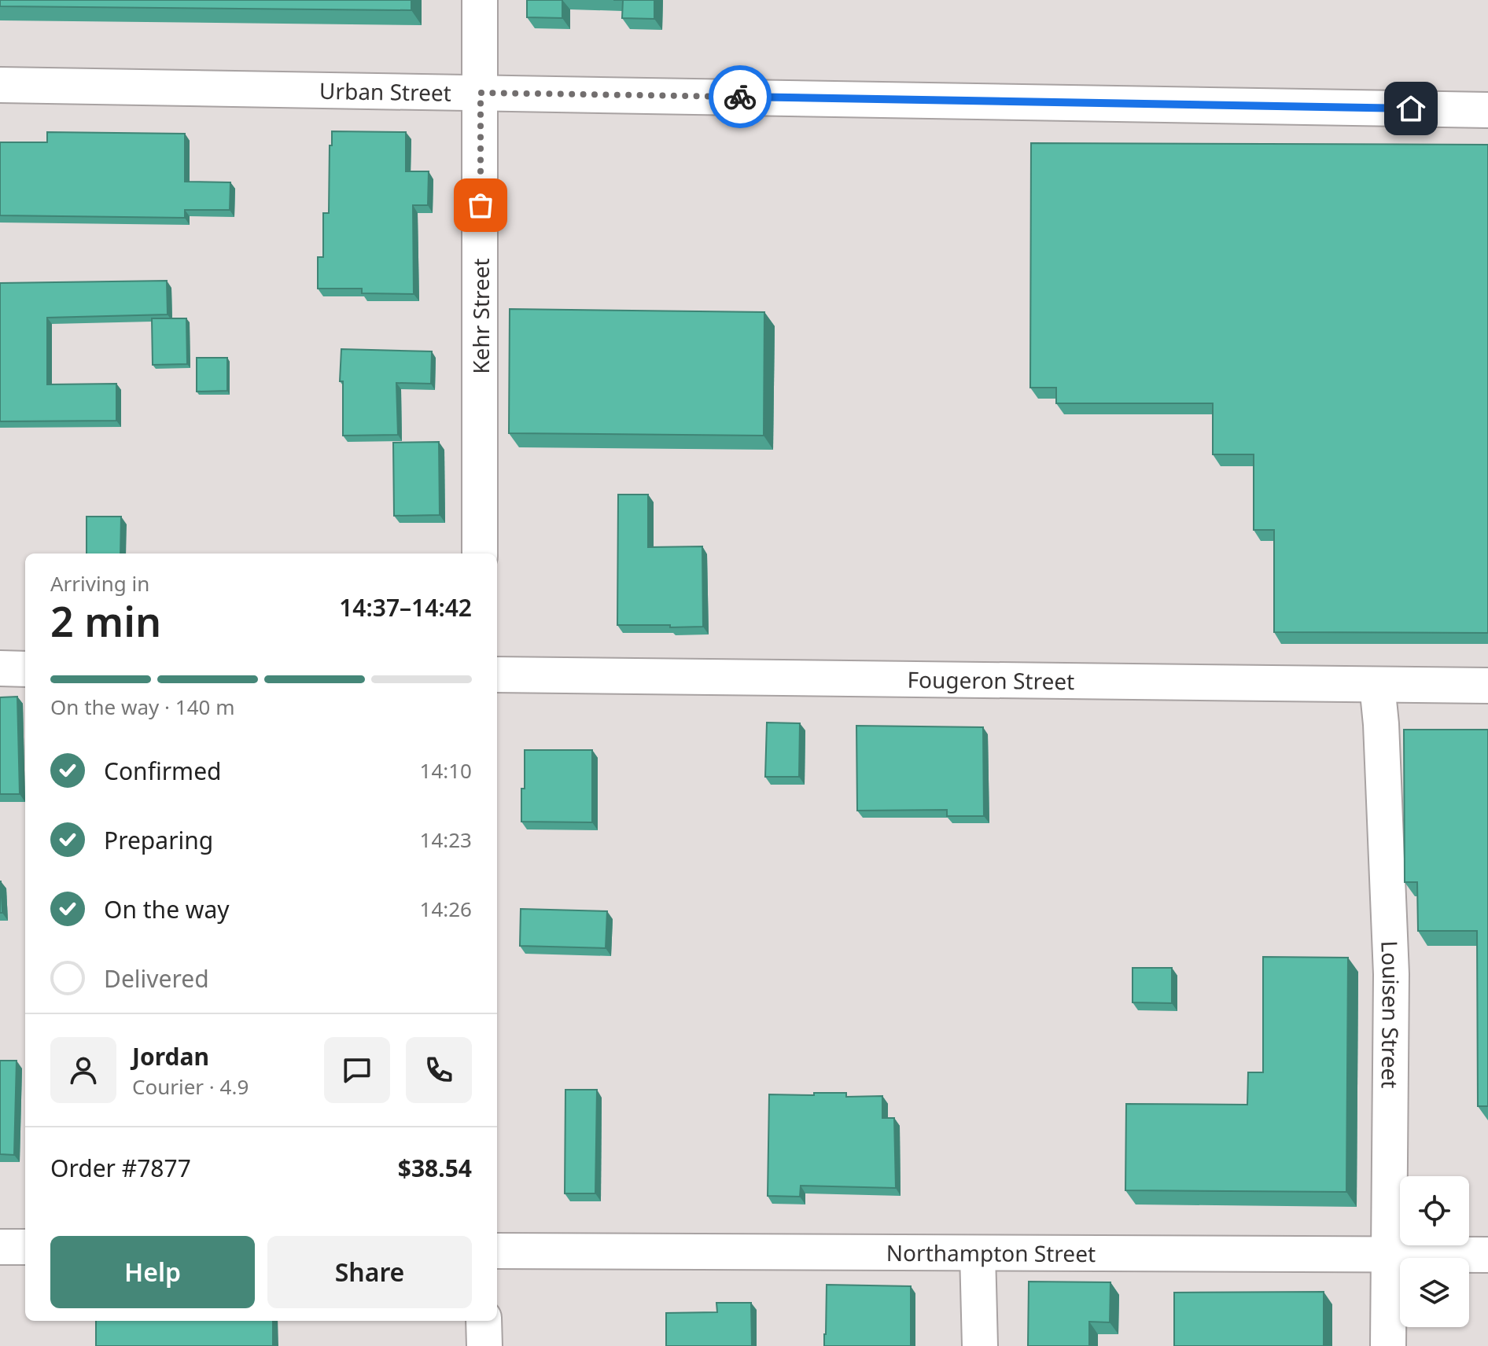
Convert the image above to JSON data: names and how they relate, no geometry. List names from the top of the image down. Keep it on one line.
{"streets":{"street":["Urban Street","Kehr Street","Fougeron Street","Louisen Street","Northampton Street"]},"crossings":[["Urban Street","Kehr Street"],["Fougeron Street","Louisen Street"],["Louisen Street","Northampton Street"]],"page":{"heading":["2 min","Arriving in","14:37–14:42"],"panel":["Jordan","Courier · 4.9","Order #7877","$38.54"],"bar":"On the way · 140 m","list":[["Confirmed","14:10"],["Preparing","14:23"],["On the way","14:26"],"Delivered"],"buttons":["Help","Share"]}}
